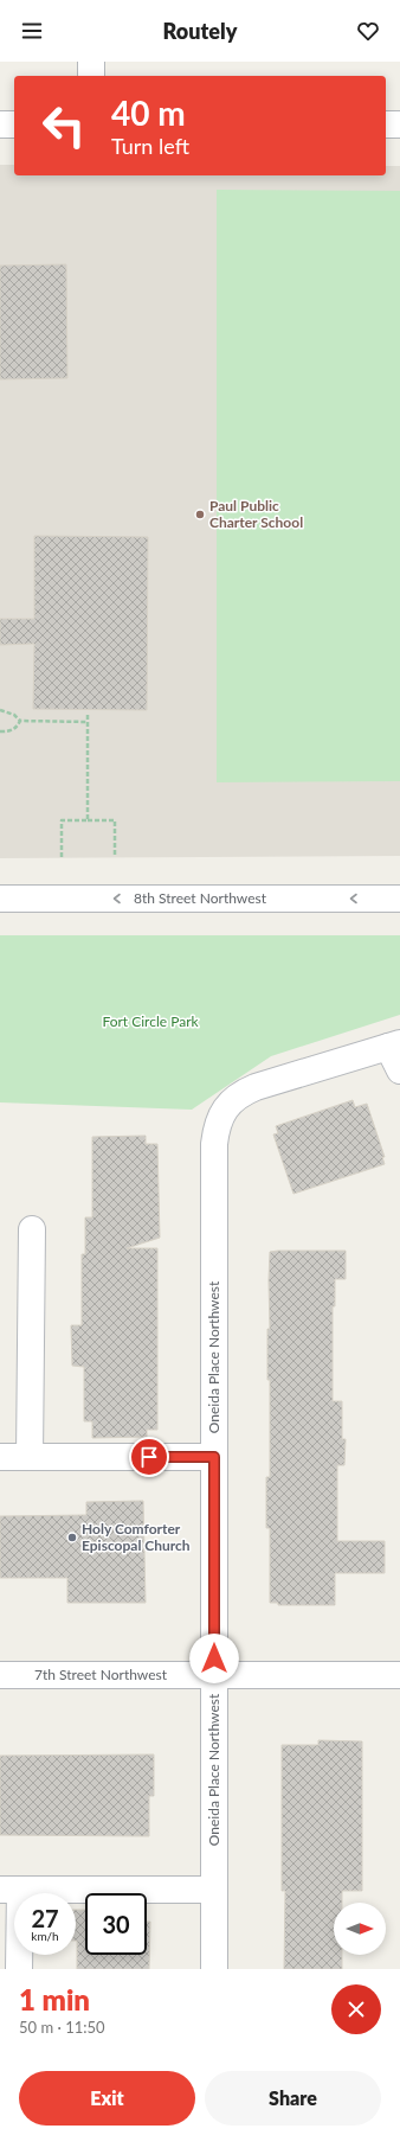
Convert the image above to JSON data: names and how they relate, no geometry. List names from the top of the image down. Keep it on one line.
{"streets":{"street":["8th Street Northwest","Oneida Place Northwest","7th Street Northwest"]},"crossings":[["Oneida Place Northwest","7th Street Northwest"]],"one_way":["8th Street Northwest"],"parks":["Fort Circle Park"],"places":["Paul Public Charter School","Holy Comforter Episcopal Church"],"north":"right","page":{"header":"Routely","turn":["40 m","Turn left"],"speed":"27 km/h","limit":"30","heading":["1 min","50 m · 11:50"],"buttons":["Exit","Share"]}}
